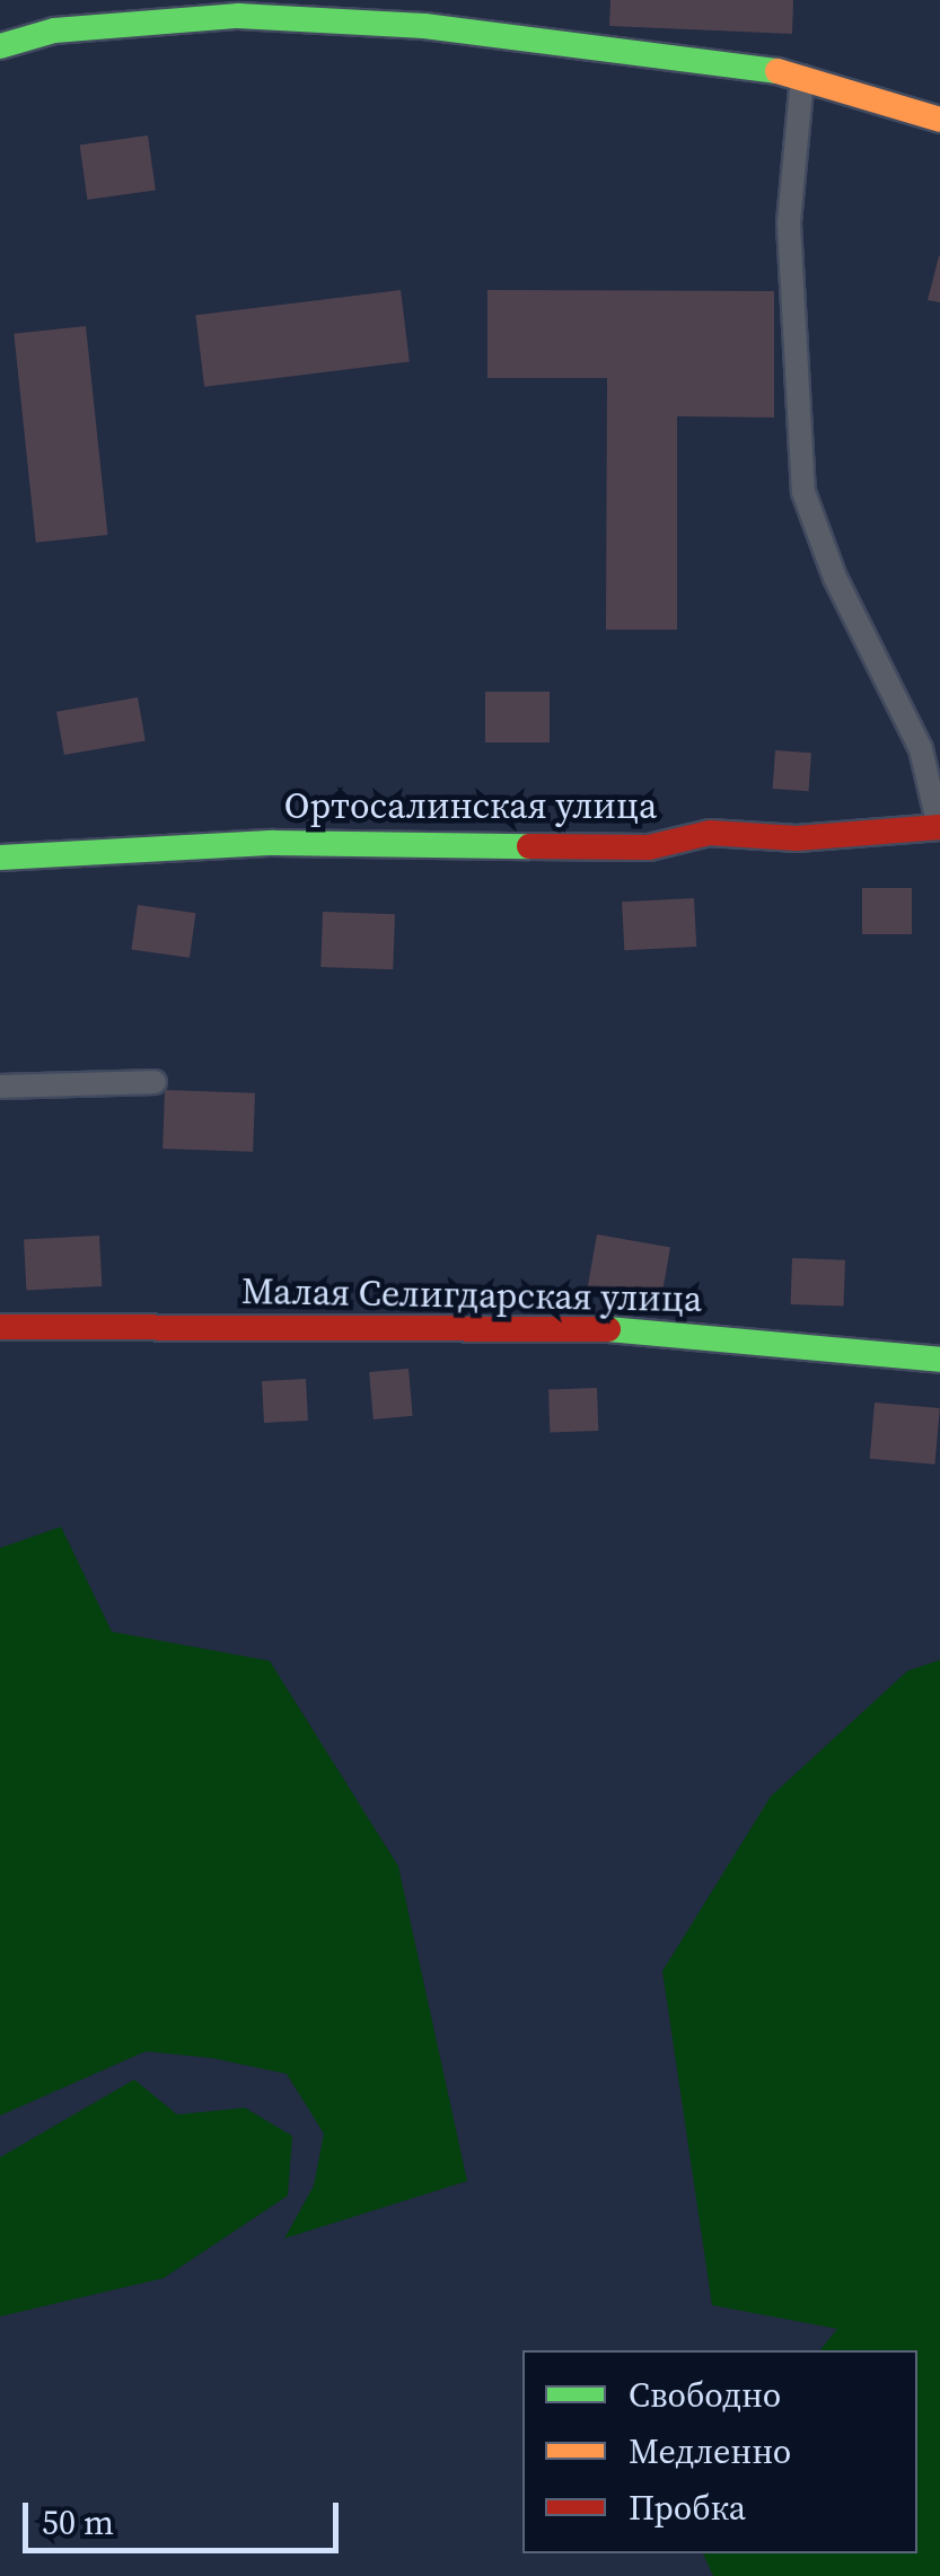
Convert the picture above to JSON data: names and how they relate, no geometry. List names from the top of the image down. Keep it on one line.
{"streets":{"street":["Ортосалинская улица","Малая Селигдарская улица"]},"legend":["Свободно","Медленно","Пробка"],"scale_bar":"50 m"}
